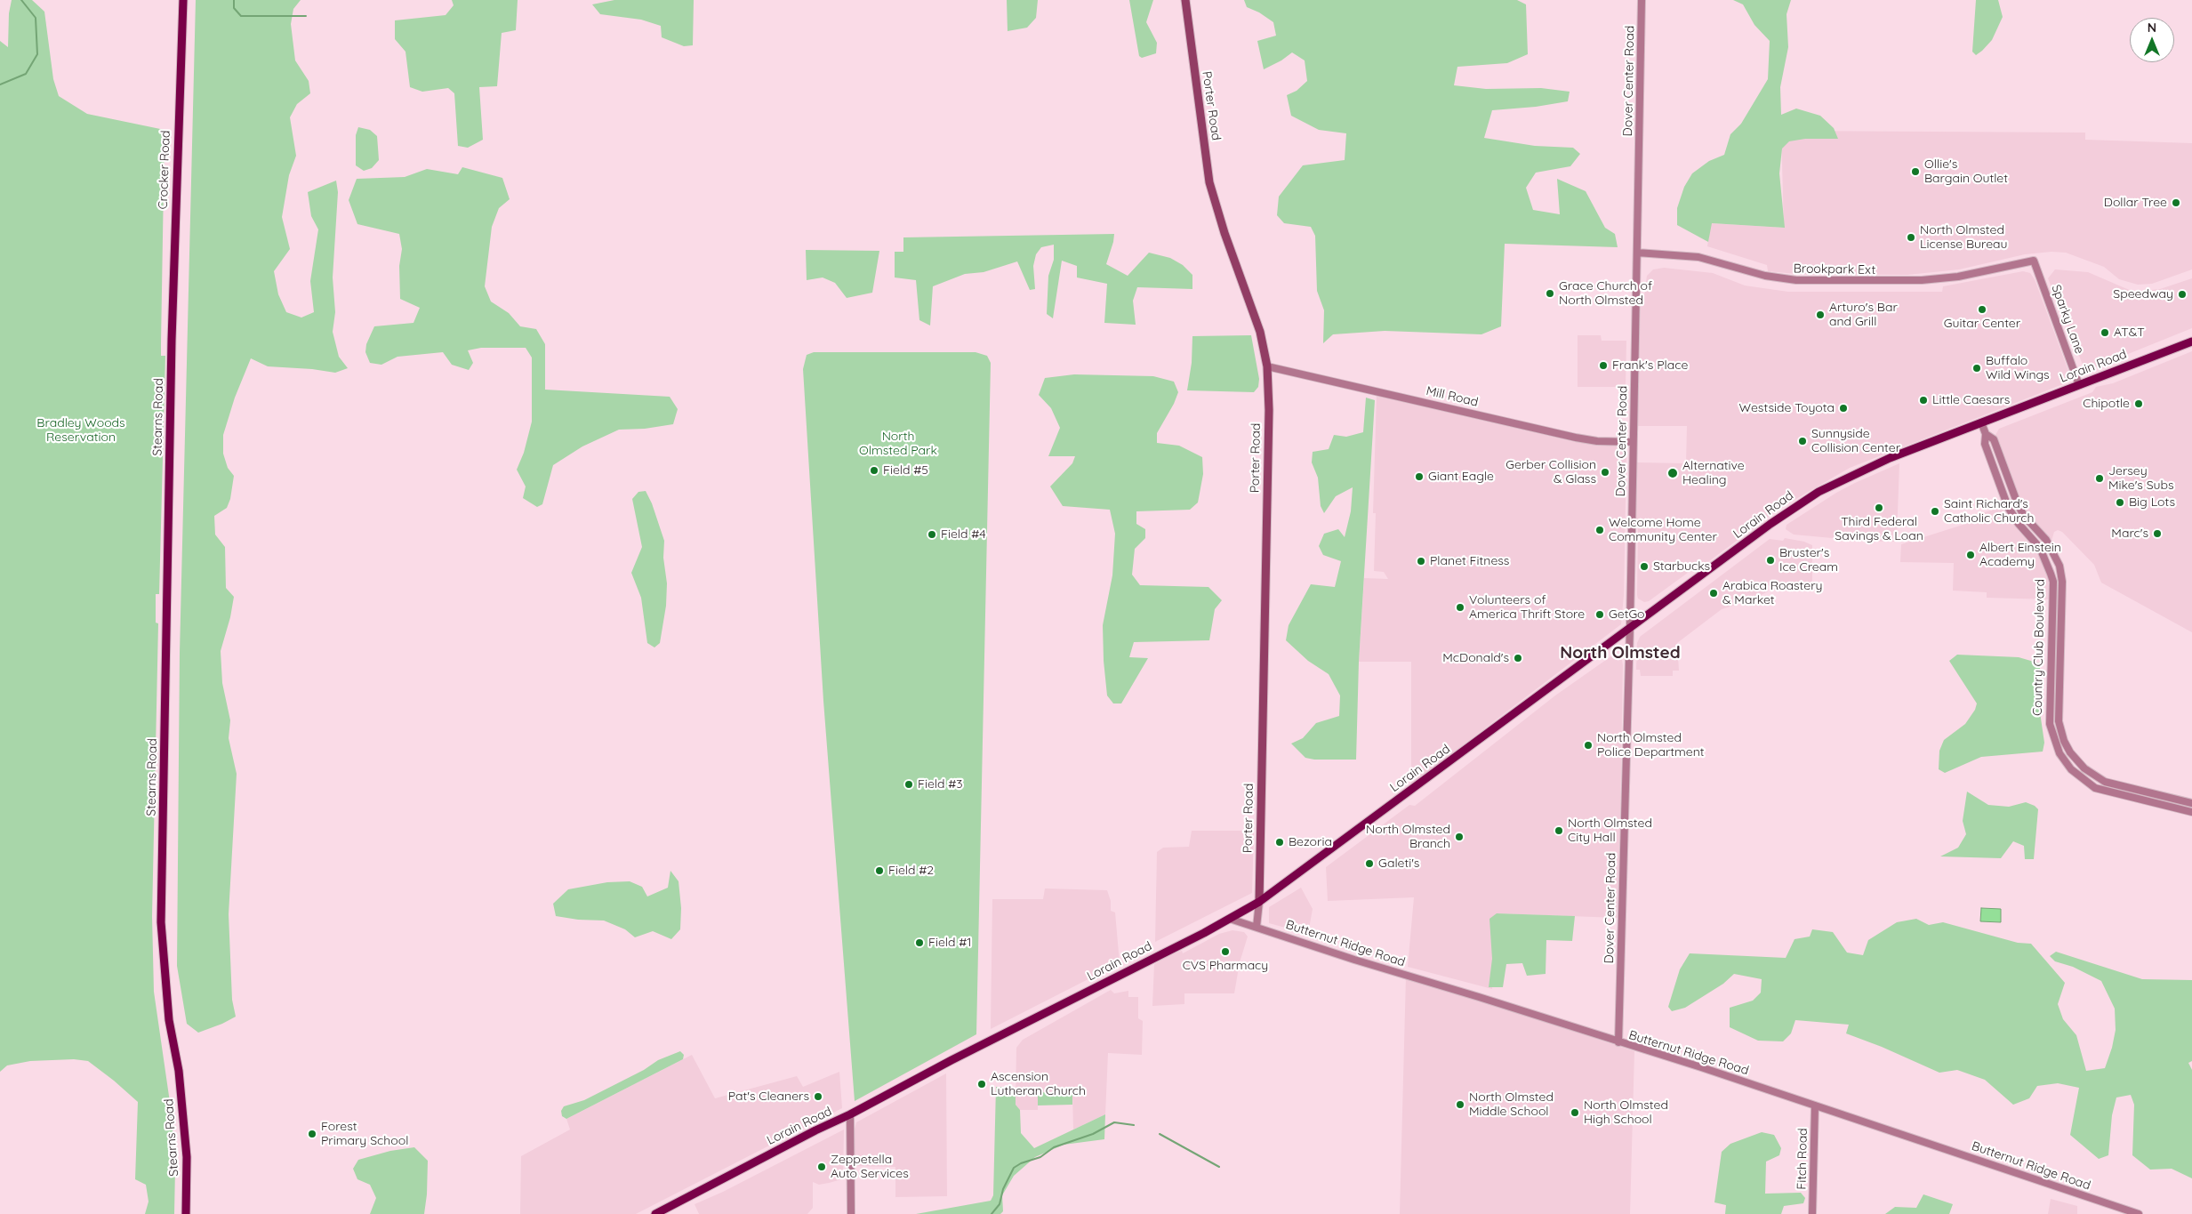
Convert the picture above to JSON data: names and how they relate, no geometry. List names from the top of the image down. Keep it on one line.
{"streets":{"main road":["Porter Road","Crocker Road","Lorain Road","Stearns Road"],"street":["Dover Center Road","Brookpark Ext","Sparky Lane","Mill Road","Country Club Boulevard","Butternut Ridge Road","Fitch Road"]},"crossings":[["Dover Center Road","Brookpark Ext"],["Dover Center Road","Lorain Road"],["Dover Center Road","Mill Road"],["Dover Center Road","Butternut Ridge Road"],["Porter Road","Lorain Road"],["Porter Road","Mill Road"],["Porter Road","Butternut Ridge Road"],["Crocker Road","Stearns Road"],["Brookpark Ext","Sparky Lane"],["Sparky Lane","Lorain Road"],["Lorain Road","Country Club Boulevard"],["Lorain Road","Butternut Ridge Road"],["Butternut Ridge Road","Fitch Road"]],"districts":["North Olmsted"],"parks":["Bradley Woods Reservation","North Olmsted Park"],"places":["Ollie's Bargain Outlet","Dollar Tree","North Olmsted License Bureau","Grace Church of North Olmsted","Speedway","Guitar Center","Arturo's Bar and Grill","AT&T","Frank's Place","Buffalo Wild Wings","Little Caesars","Chipotle","Westside Toyota","Sunnyside Collision Center","Field #5","Gerber Collision & Glass","Alternative Healing","Giant Eagle","Jersey Mike's Subs","Big Lots","Third Federal Savings & Loan","Saint Richard's Catholic Church","Welcome Home Community Center","Marc's","Field #4","Albert Einstein Academy","Bruster's Ice Cream","Planet Fitness","Starbucks","Arabica Roastery & Market","Volunteers of America Thrift Store","GetGo","McDonald's","North Olmsted Police Department","Field #3","North Olmsted City Hall","North Olmsted Branch","Bezoria","Galeti's","Field #2","Field #1","CVS Pharmacy","Ascension Lutheran Church","Pat's Cleaners","North Olmsted Middle School","North Olmsted High School","Forest Primary School","Zeppetella Auto Services"],"north":"top"}
